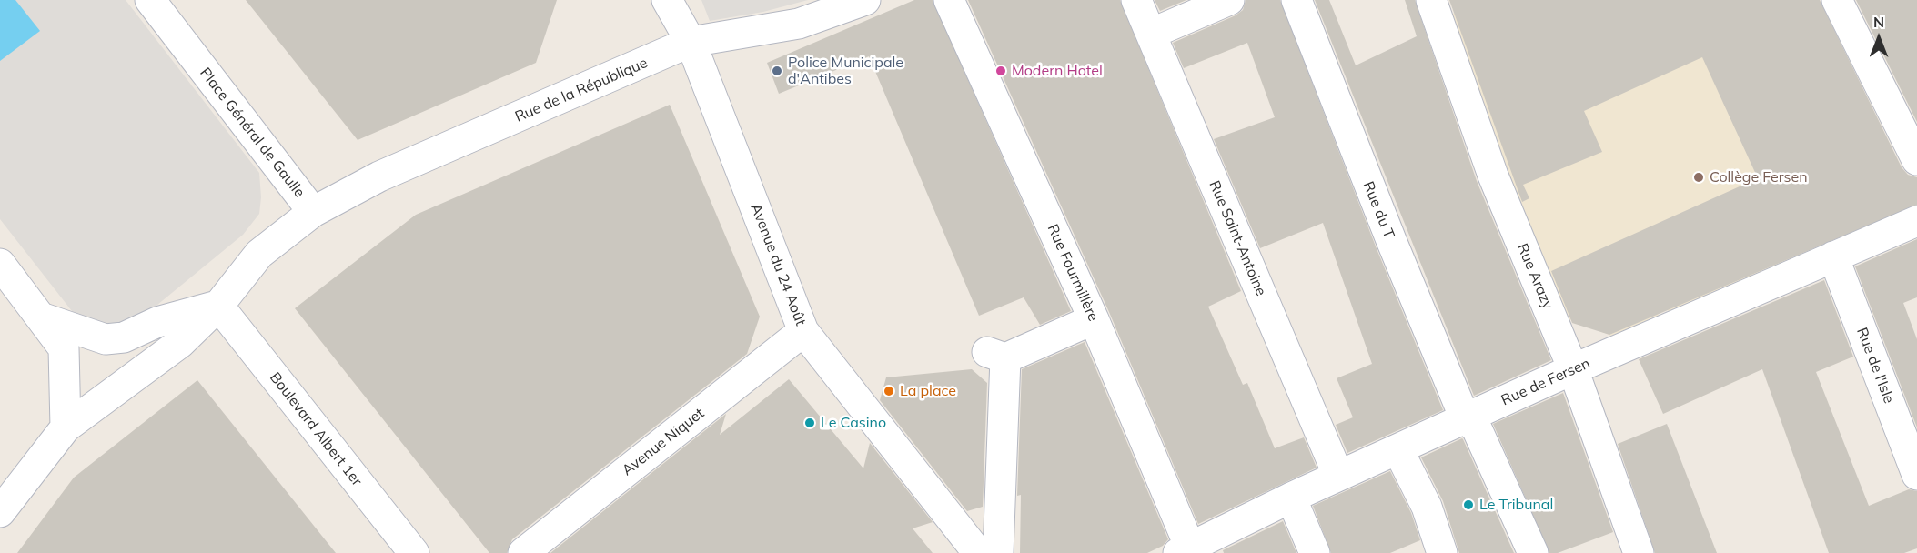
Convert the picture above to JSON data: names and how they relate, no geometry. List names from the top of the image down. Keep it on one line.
{"streets":{"street":["Rue de la République","Place Général de Gaulle","Rue du T","Rue Saint-Antoine","Avenue du 24 Août","Rue Fourmillère","Rue Arazy","Rue de l'Isle","Rue de Fersen","Boulevard Albert 1er","Avenue Niquet"]},"crossings":[["Rue de la République","Place Général de Gaulle"],["Rue de la République","Avenue du 24 Août"],["Place Général de Gaulle","Boulevard Albert 1er"],["Rue du T","Rue de Fersen"],["Rue Saint-Antoine","Rue de Fersen"],["Avenue du 24 Août","Avenue Niquet"],["Rue Fourmillère","Rue de Fersen"],["Rue Arazy","Rue de Fersen"],["Rue de l'Isle","Rue de Fersen"]],"places":["Police Municipale d'Antibes","Modern Hotel","Collège Fersen","La place","Le Casino","Le Tribunal"],"north":"top"}
